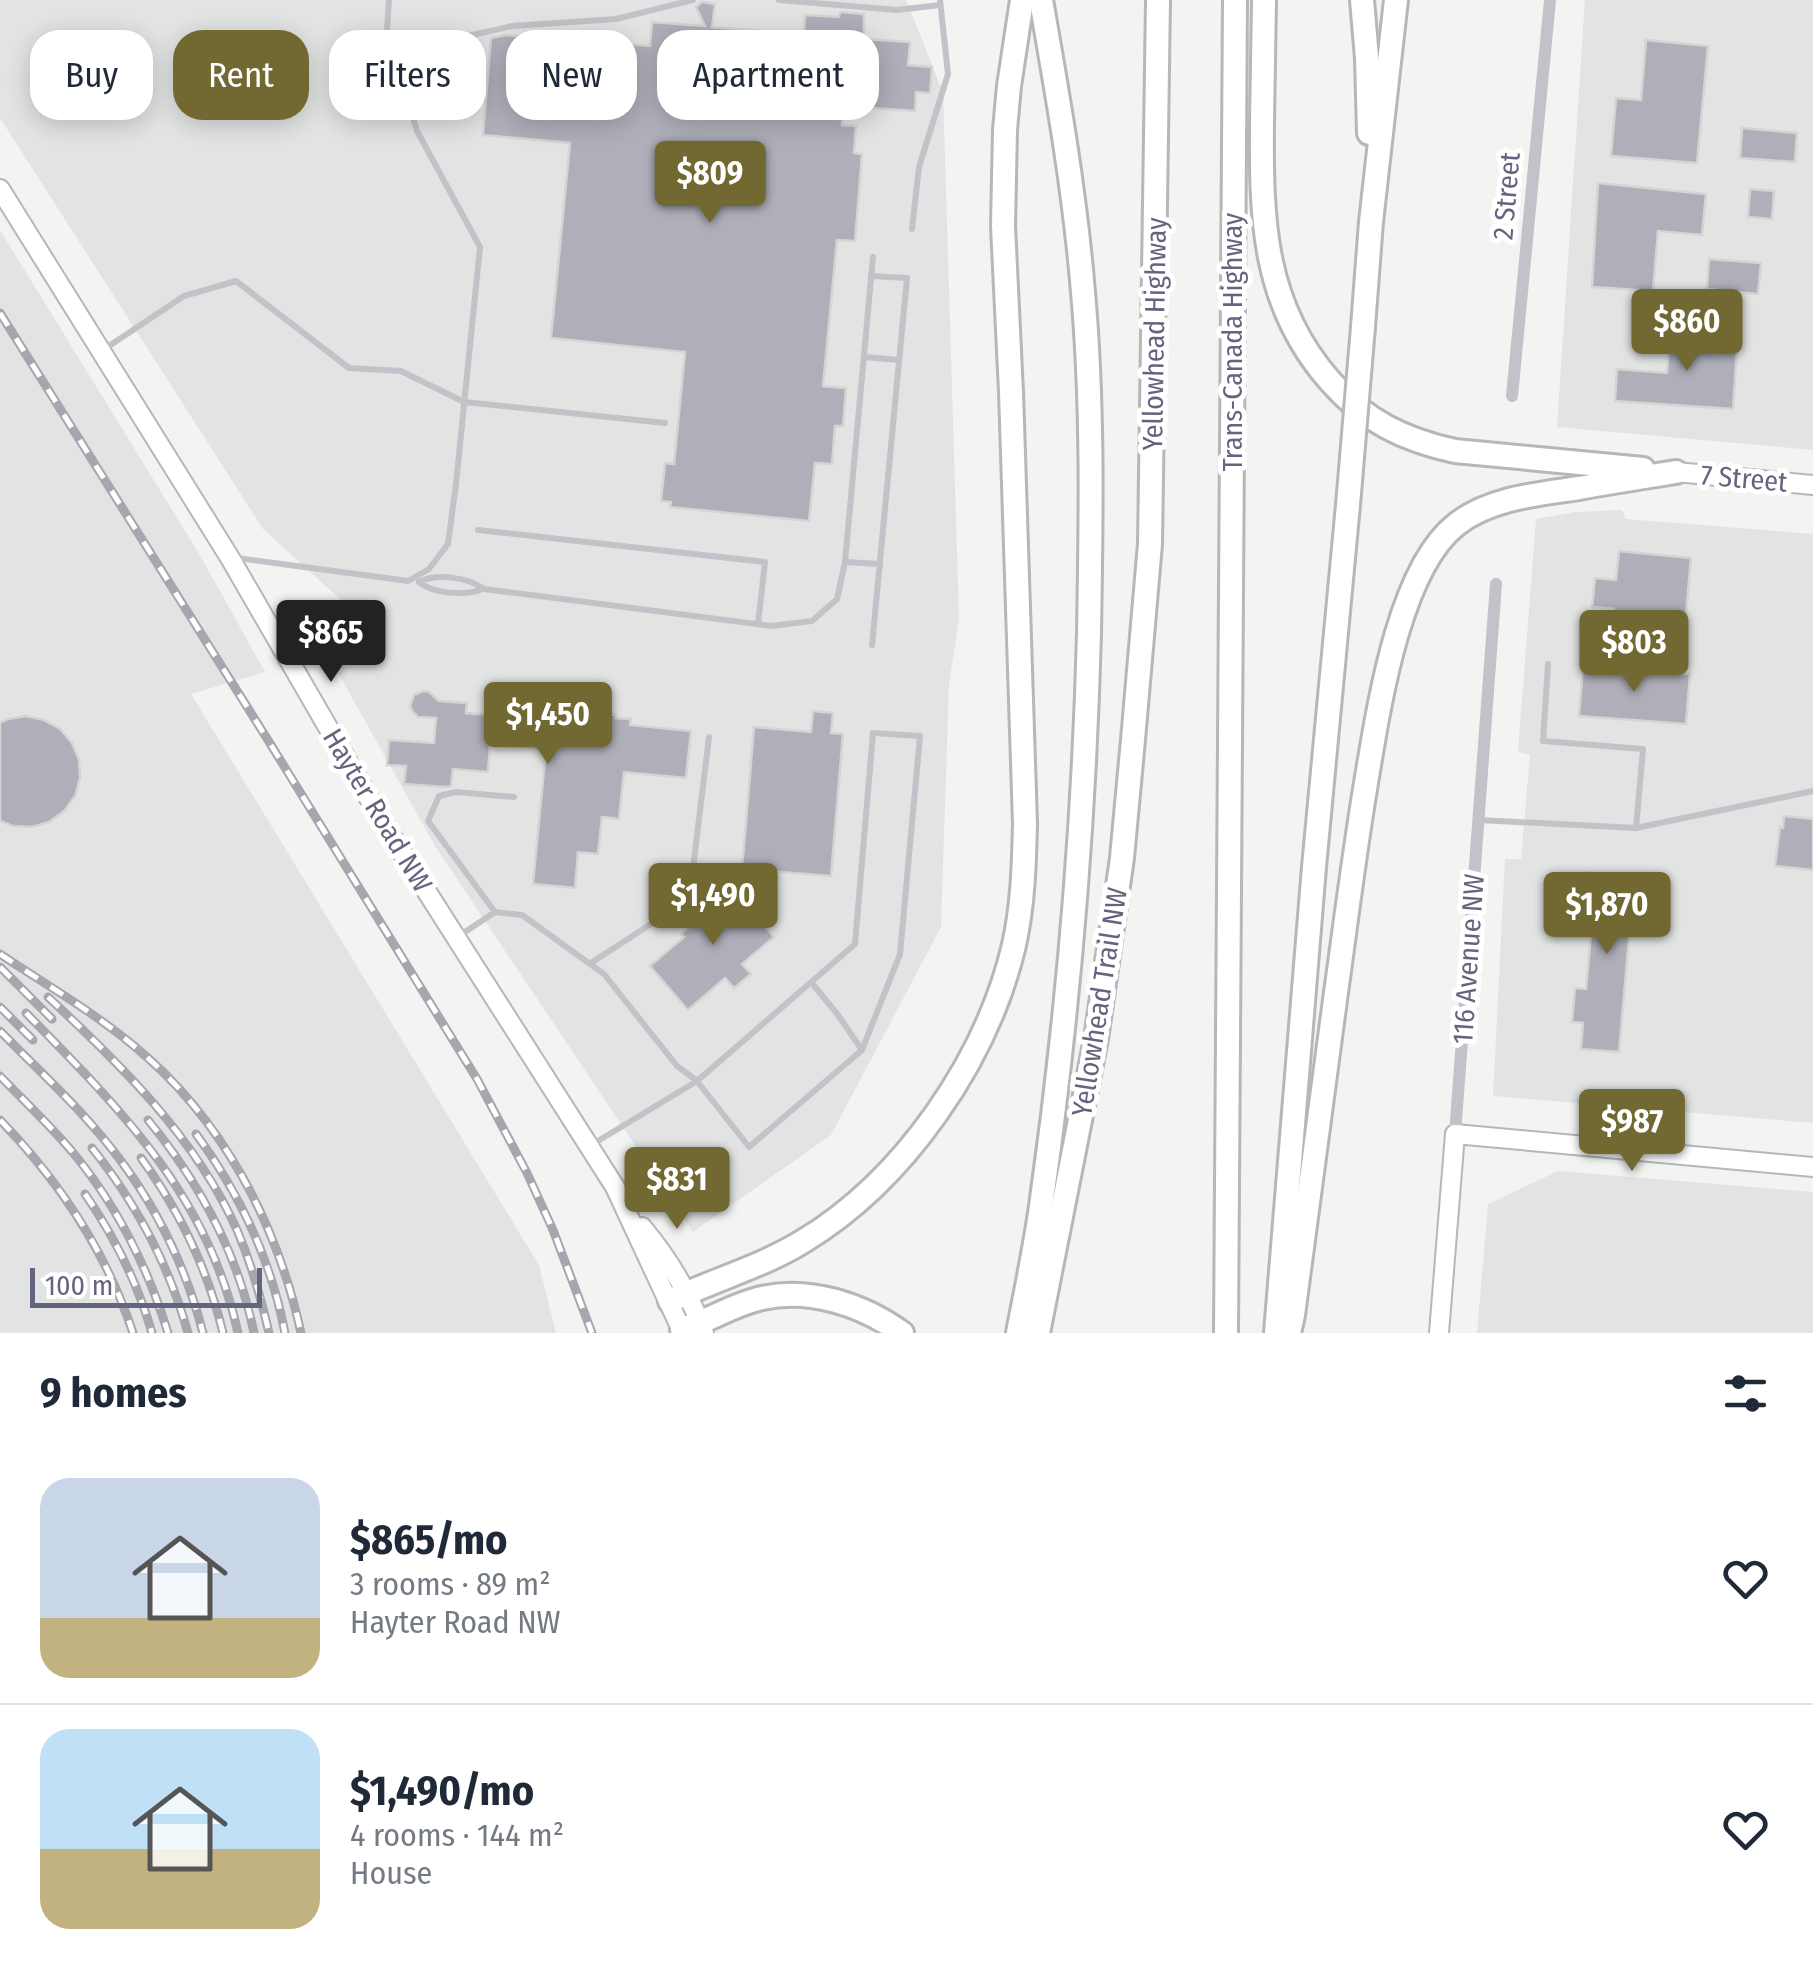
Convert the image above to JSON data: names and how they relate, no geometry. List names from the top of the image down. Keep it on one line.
{"streets":{"highway":["Yellowhead Highway","Trans-Canada Highway","Yellowhead Trail NW"],"street":["2 Street","7 Street","Hayter Road NW","116 Avenue NW"]},"crossings":[["Yellowhead Highway","Yellowhead Trail NW"]],"scale_bar":"100 m","page":{"chip":["Buy","Rent","Filters","New","Apartment"],"price":["$809","$860","$865","$803","$1,450","$1,490","$1,870","$987","$831"],"scale":"100 m","heading":"9 homes","list":[{"name":"$865/mo","note":"3 rooms · 89 m² · Hayter Road NW"},{"name":"$1,490/mo","note":"4 rooms · 144 m² · House"}]}}
